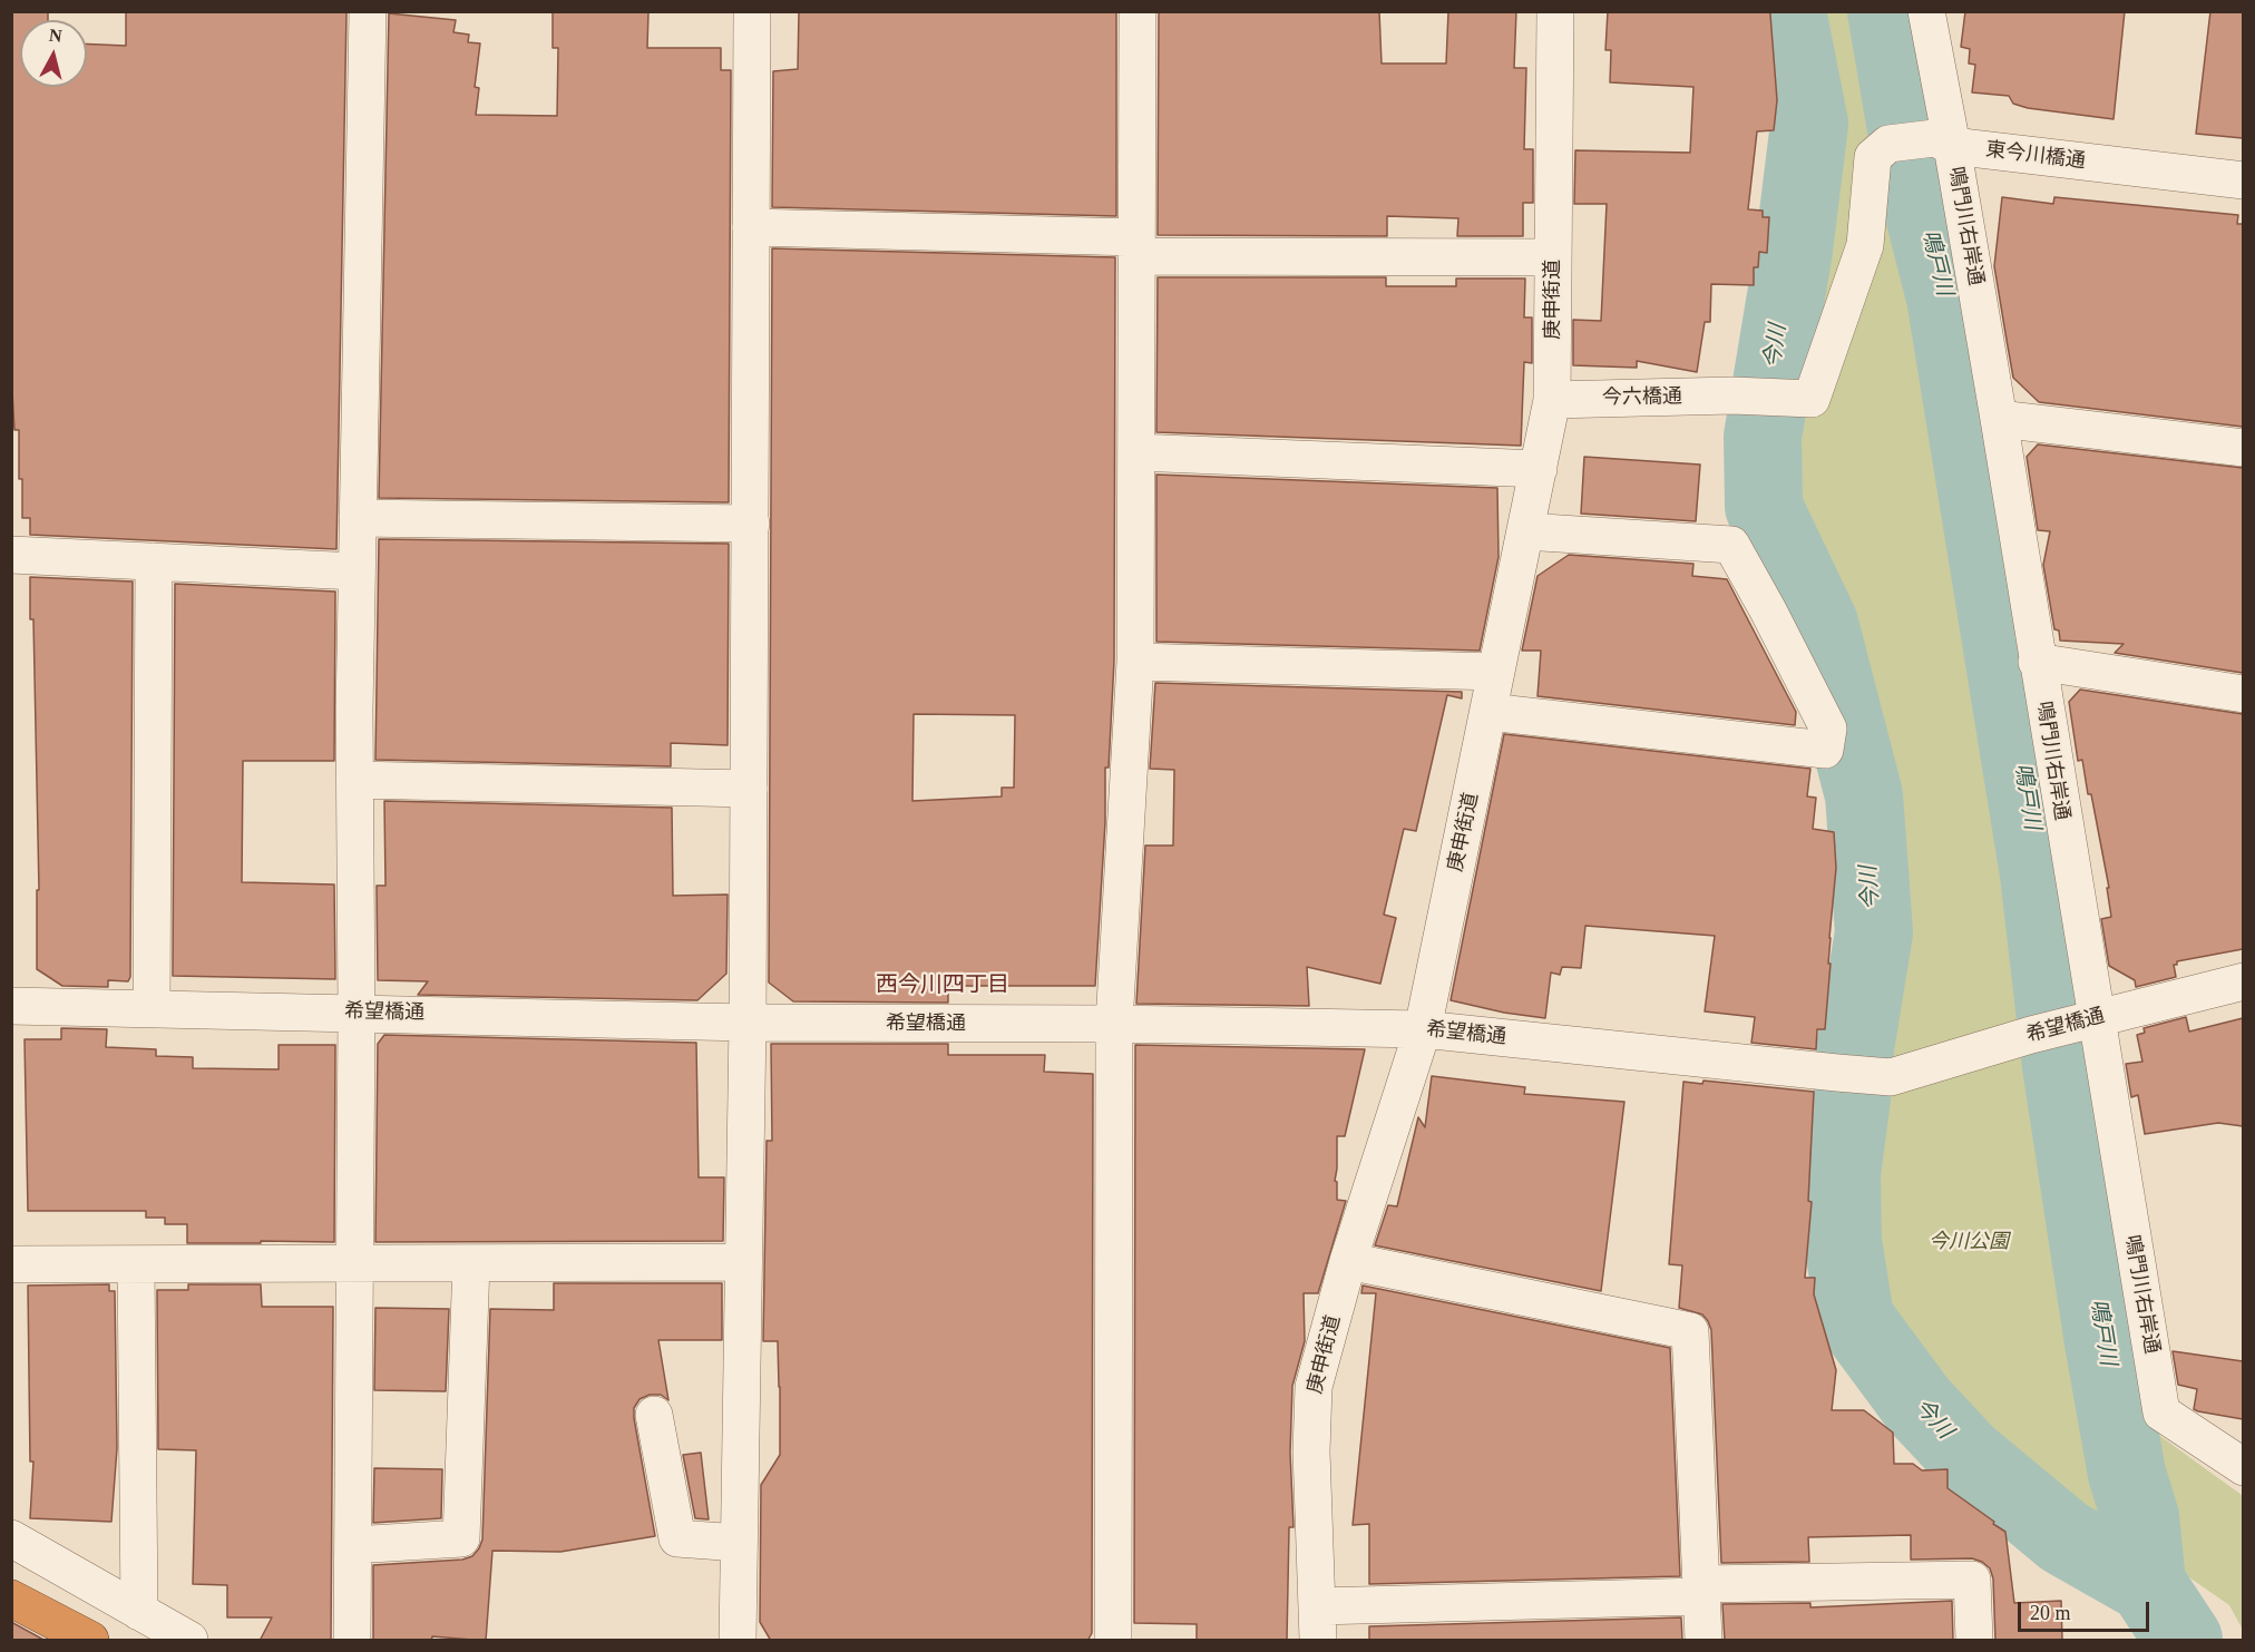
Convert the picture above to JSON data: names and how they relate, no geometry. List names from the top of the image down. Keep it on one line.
{"streets":{"street":["東今川橋通","鳴門川右岸通","庚申街道","今六橋通","希望橋通"]},"crossings":[["東今川橋通","鳴門川右岸通"],["東今川橋通","今六橋通"],["鳴門川右岸通","希望橋通"],["庚申街道","今六橋通"],["庚申街道","希望橋通"]],"districts":["西今川四丁目"],"water":["鳴戸川","今川"],"parks":["今川公園"],"scale_bar":"20 m","north":"top"}
